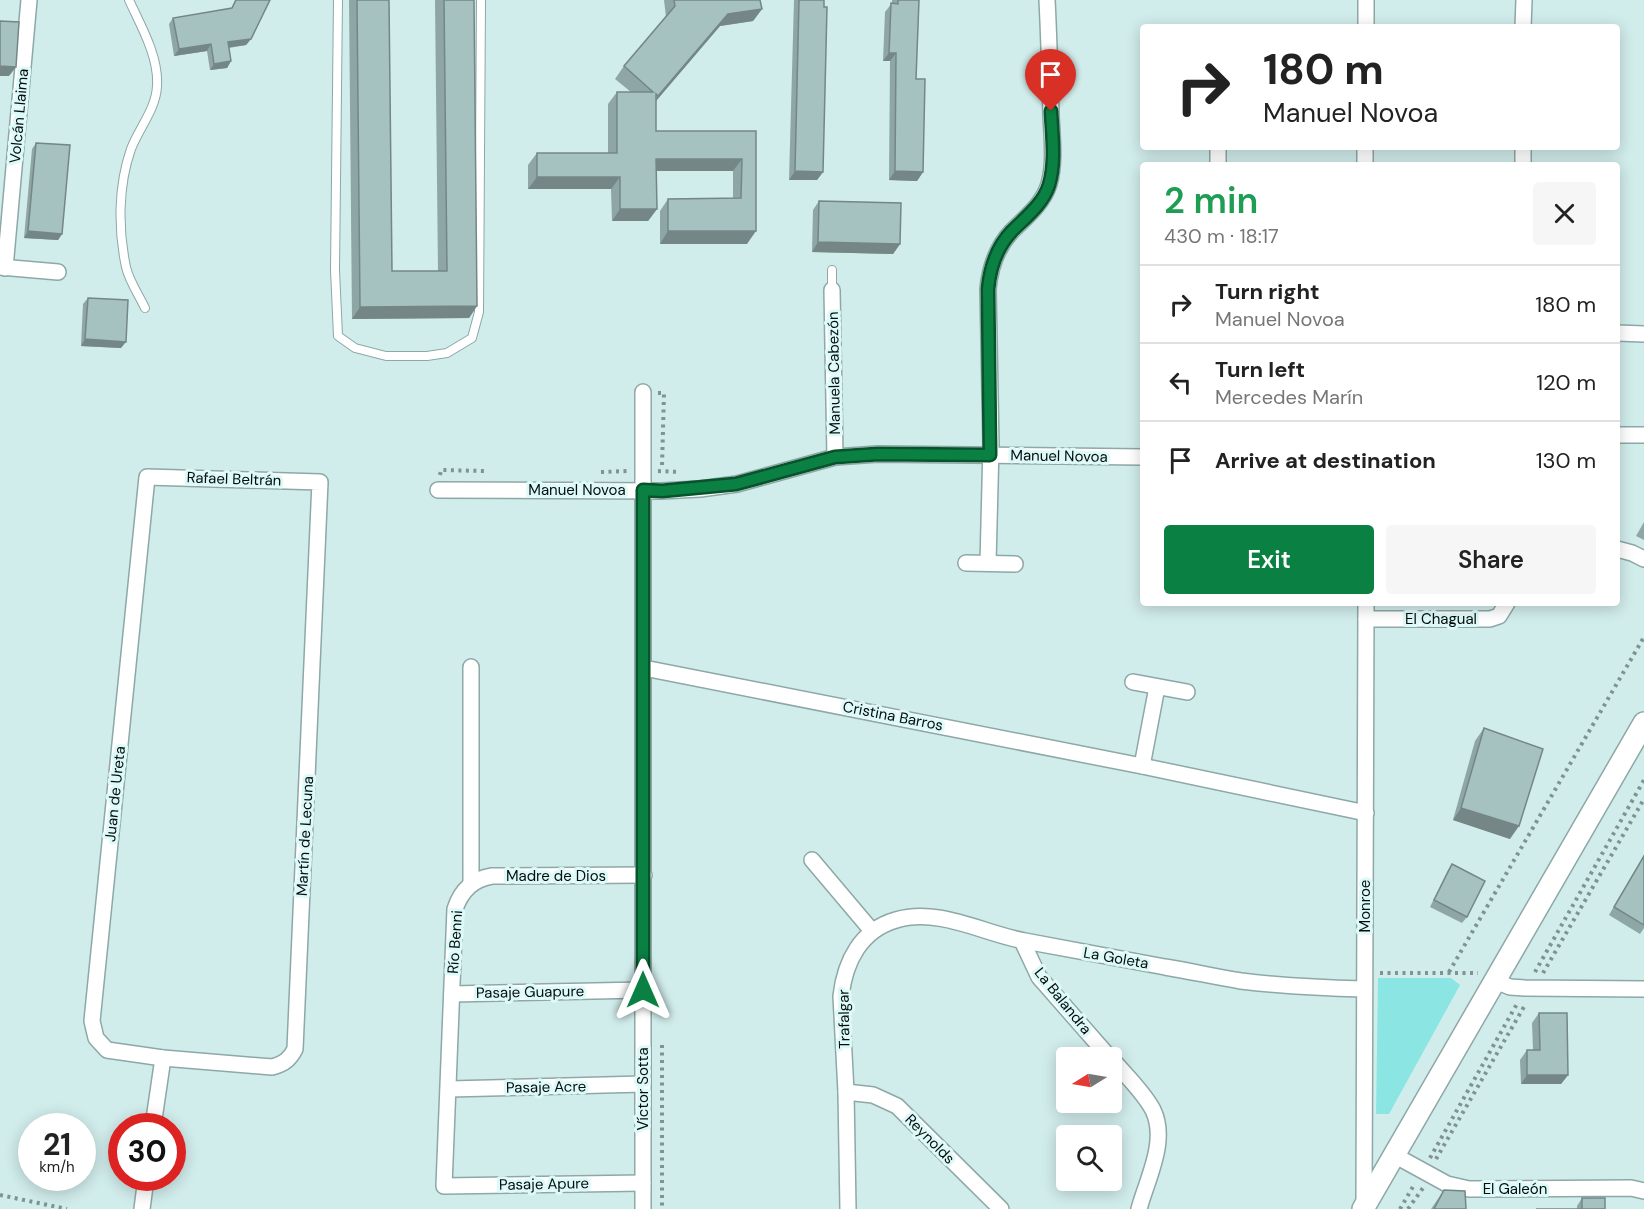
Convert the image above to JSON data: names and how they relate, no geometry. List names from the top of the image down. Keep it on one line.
{"streets":{"street":["Volcán Llaima","Manuela Cabezón","Manuel Novoa","Rafael Beltrán","El Chagual","Cristina Barros","Juan de Ureta","Martín de Lecuna","Madre de Dios","Monroe","Río Benni","La Goleta","Pasaje Guapure","La Balandra","Trafalgar","Pasaje Acre","Víctor Sotta","Reynolds","Pasaje Apure","El Galeón"]},"crossings":[["Manuela Cabezón","Manuel Novoa"],["Manuel Novoa","Víctor Sotta"],["Rafael Beltrán","Juan de Ureta"],["Rafael Beltrán","Martín de Lecuna"],["El Chagual","Monroe"],["Cristina Barros","Monroe"],["Cristina Barros","Víctor Sotta"],["Juan de Ureta","Martín de Lecuna"],["Madre de Dios","Río Benni"],["Madre de Dios","Víctor Sotta"],["Monroe","La Goleta"],["Río Benni","Pasaje Guapure"],["Río Benni","Pasaje Acre"],["Río Benni","Pasaje Apure"],["La Goleta","La Balandra"],["La Goleta","Trafalgar"],["Pasaje Guapure","Víctor Sotta"],["Trafalgar","Reynolds"],["Pasaje Acre","Víctor Sotta"],["Víctor Sotta","Pasaje Apure"]],"north":"left","page":{"turn":["180 m","Manuel Novoa"],"heading":["2 min","430 m · 18:17"],"list":[{"name":"Turn right","note":"Manuel Novoa","value":"180 m"},{"name":"Turn left","note":"Mercedes Marín","value":"120 m"},{"name":"Arrive at destination","value":"130 m"}],"buttons":["Exit","Share"],"speed":"21 km/h","limit":"30"}}
